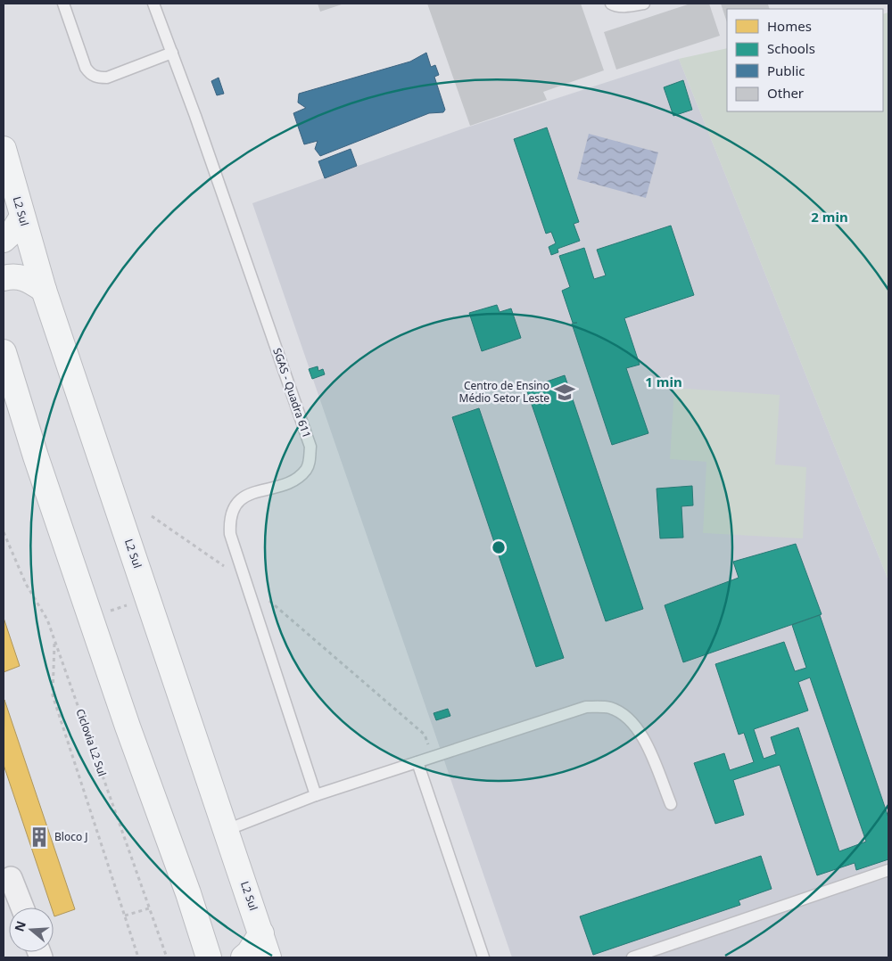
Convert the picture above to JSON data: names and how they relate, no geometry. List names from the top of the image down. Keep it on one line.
{"streets":{"main road":["L2 Sul"],"lane":["SGAS - Quadra 611"],"path":["Ciclovia L2 Sul"]},"places":{"school or university":["Centro de Ensino Médio Setor Leste"],"building":["Bloco J"]},"legend":["Homes","Schools","Public","Other"],"north":"left","rings":["2 min","1 min"]}
